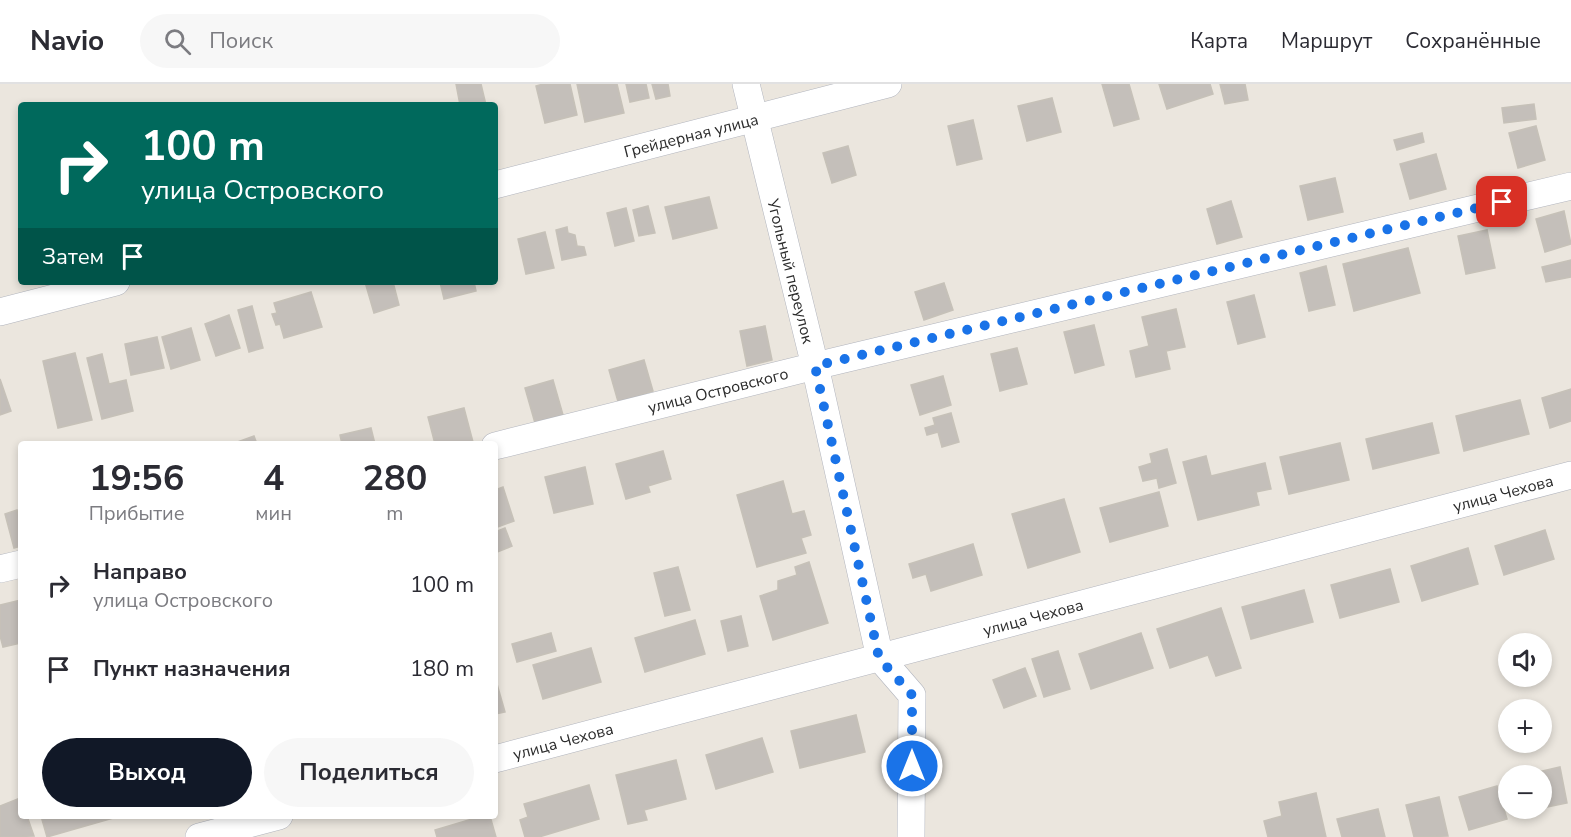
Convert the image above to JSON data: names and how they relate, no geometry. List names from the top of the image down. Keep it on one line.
{"streets":{"street":["Грейдерная улица","Угольный переулок","улица Островского","улица Чехова"]},"crossings":[["Грейдерная улица","Угольный переулок"],["Угольный переулок","улица Островского"],["Угольный переулок","улица Чехова"]],"page":{"header":"Navio","search":"Поиск","nav":["Карта","Маршрут","Сохранённые"],"turn":["100 m","улица Островского"],"then":"Затем","eta":["19:56","Прибытие","4","мин","280","m"],"list":[{"name":"Направо","note":"улица Островского","value":"100 m"},{"name":"Пункт назначения","value":"180 m"}],"map_buttons":["+","−"],"buttons":["Выход","Поделиться"]}}
